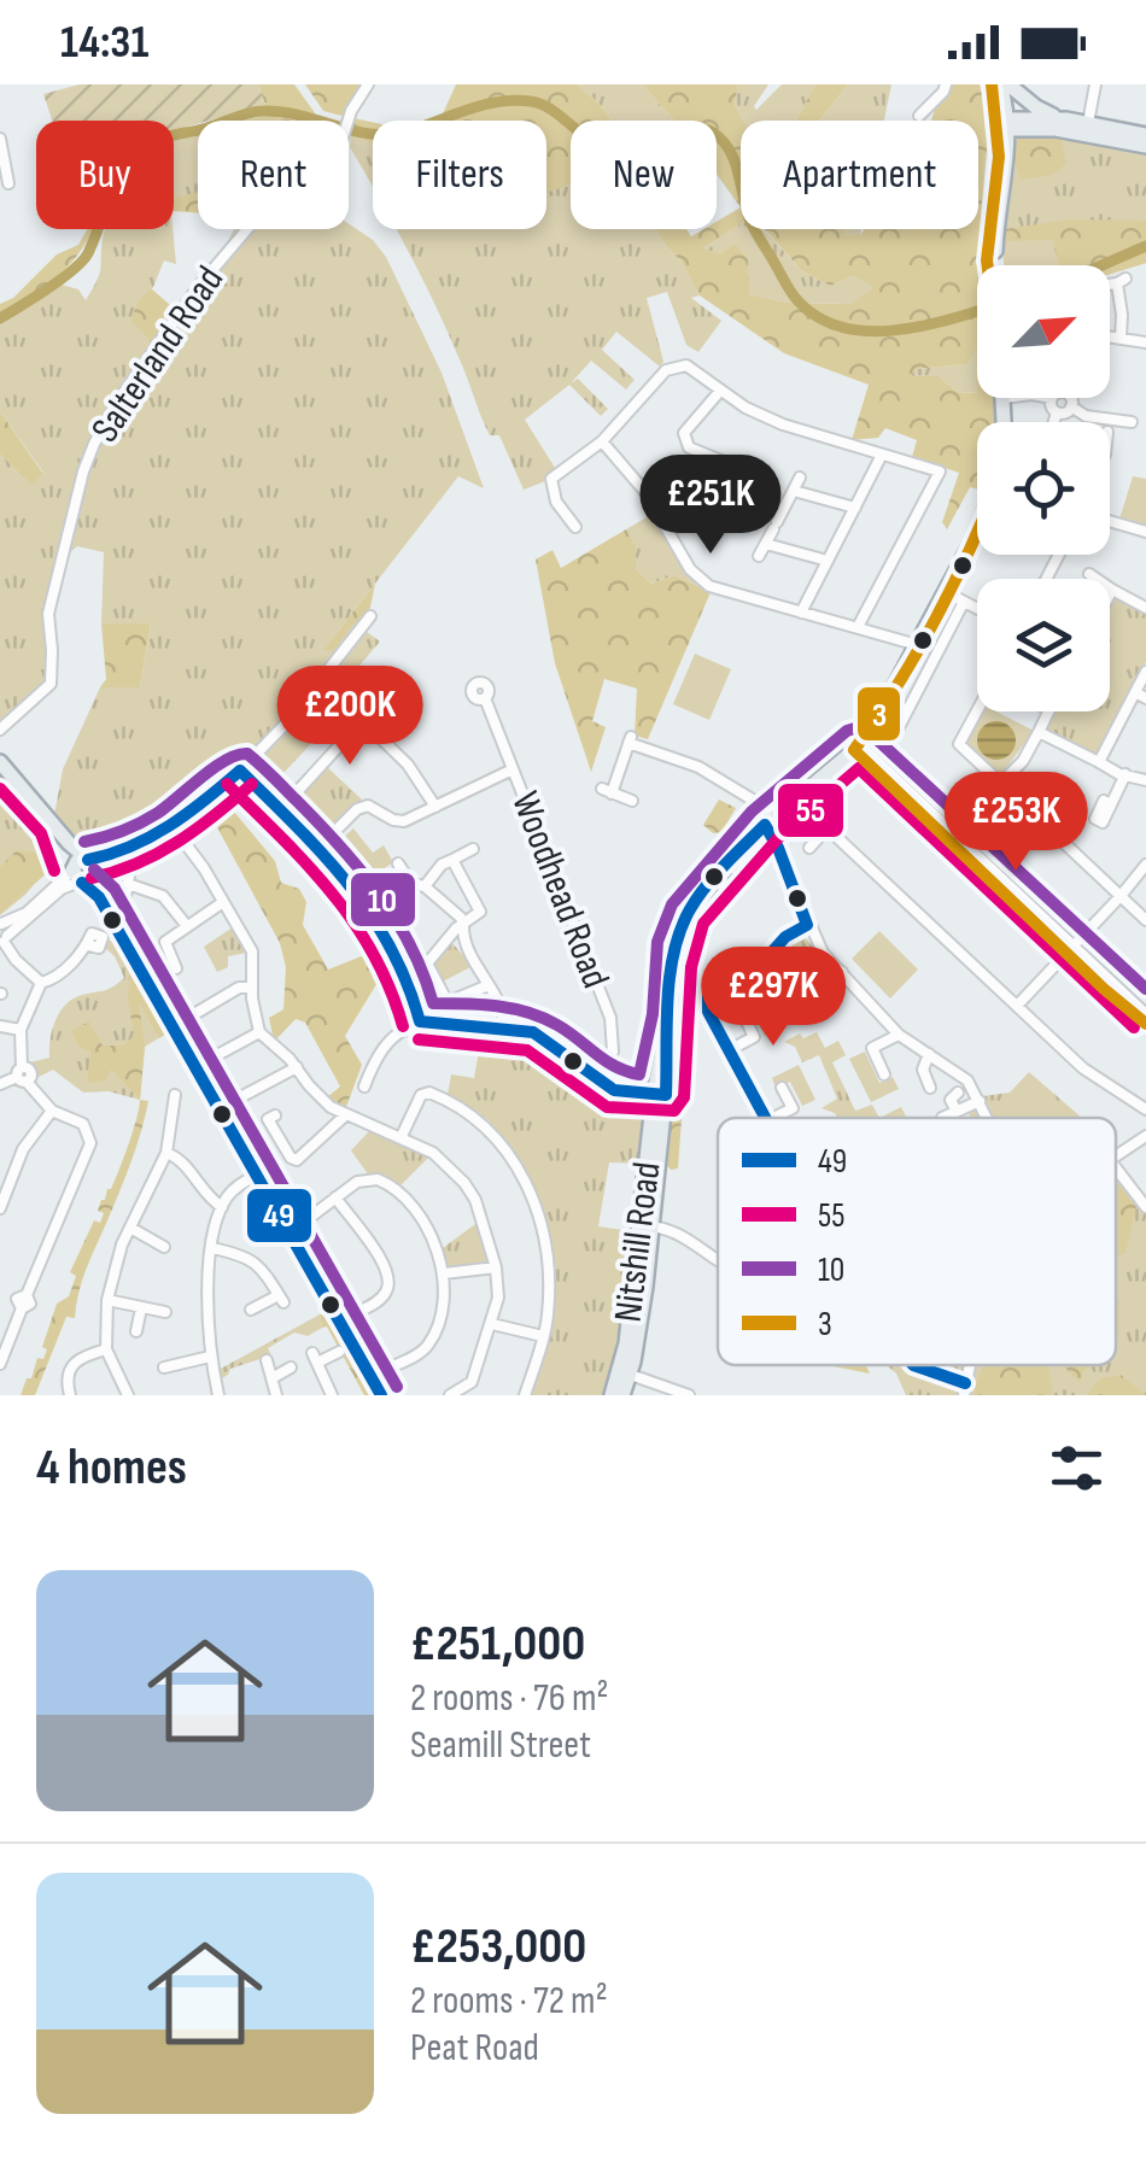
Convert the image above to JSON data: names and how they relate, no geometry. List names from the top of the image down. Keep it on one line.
{"streets":{"main road":["Nitshill Road"],"street":["Salterland Road","Woodhead Road"]},"lines":["transit line 3","transit line 10","transit line 55","transit line 49"],"legend":["49","55","10","3"],"north":"top right","page":{"status":"14:31","chip":["Buy","Rent","Filters","New","Apartment"],"price":["£251K","£200K","£253K","£297K"],"heading":"4 homes","list":[{"name":"£251,000","note":"2 rooms · 76 m² · Seamill Street"},{"name":"£253,000","note":"2 rooms · 72 m² · Peat Road"}]}}
